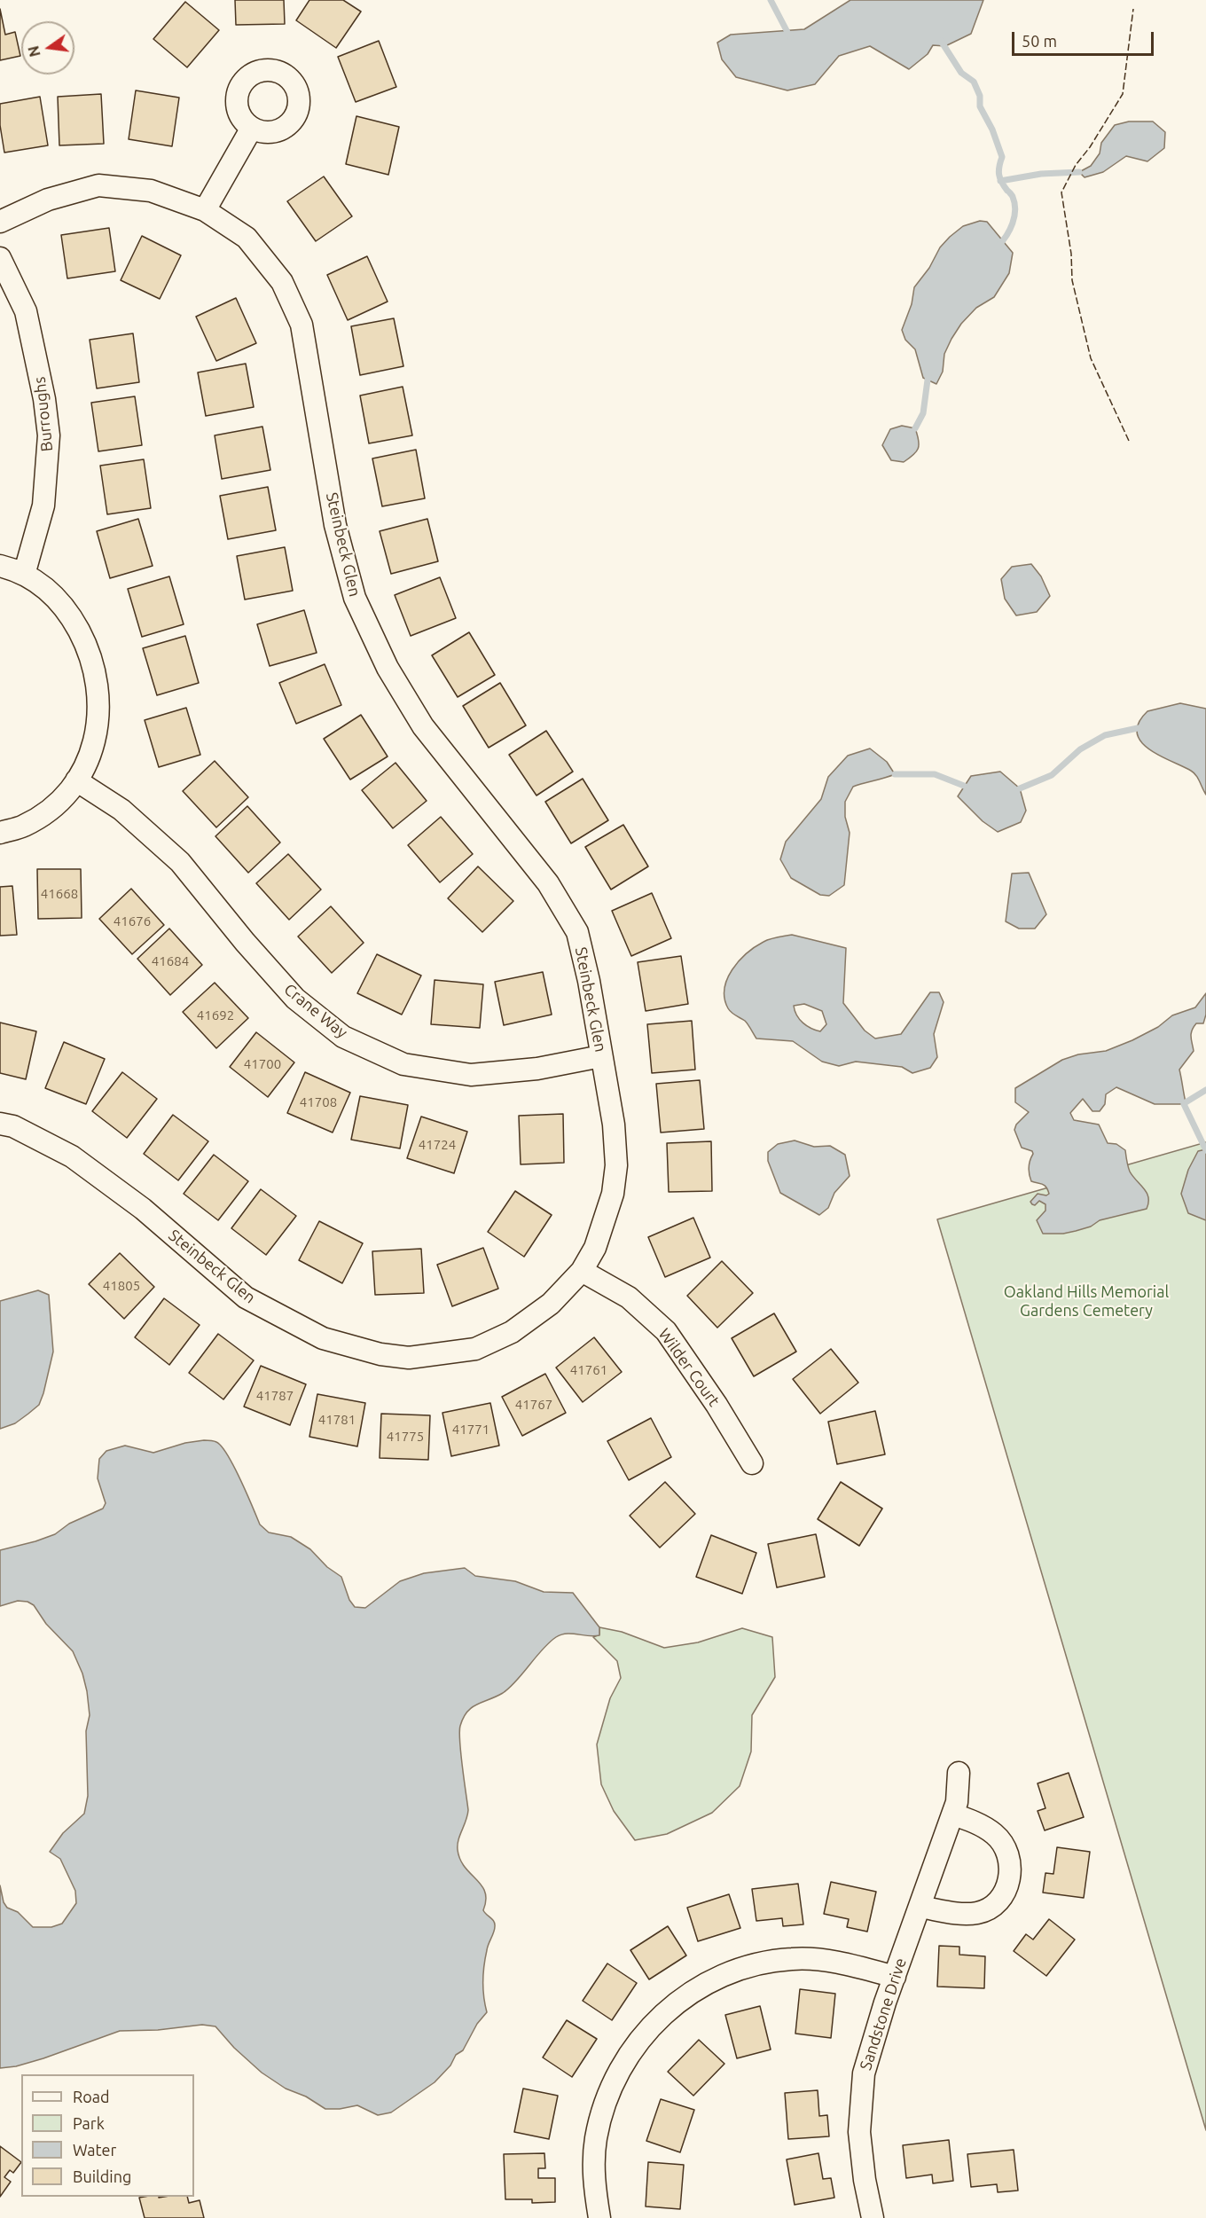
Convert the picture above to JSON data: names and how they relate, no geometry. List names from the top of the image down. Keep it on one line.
{"streets":{"street":["Burroughs","Steinbeck Glen","Crane Way","Wilder Court","Sandstone Drive"]},"crossings":[["Steinbeck Glen","Crane Way"],["Steinbeck Glen","Wilder Court"]],"parks":["Oakland Hills Memorial Gardens Cemetery"],"house_numbers":["41668","41676","41684","41692","41700","41708","41724","41805","41761","41787","41767","41781","41771","41775"],"legend":["Road","Park","Water","Building"],"scale_bar":"50 m","north":"left"}
